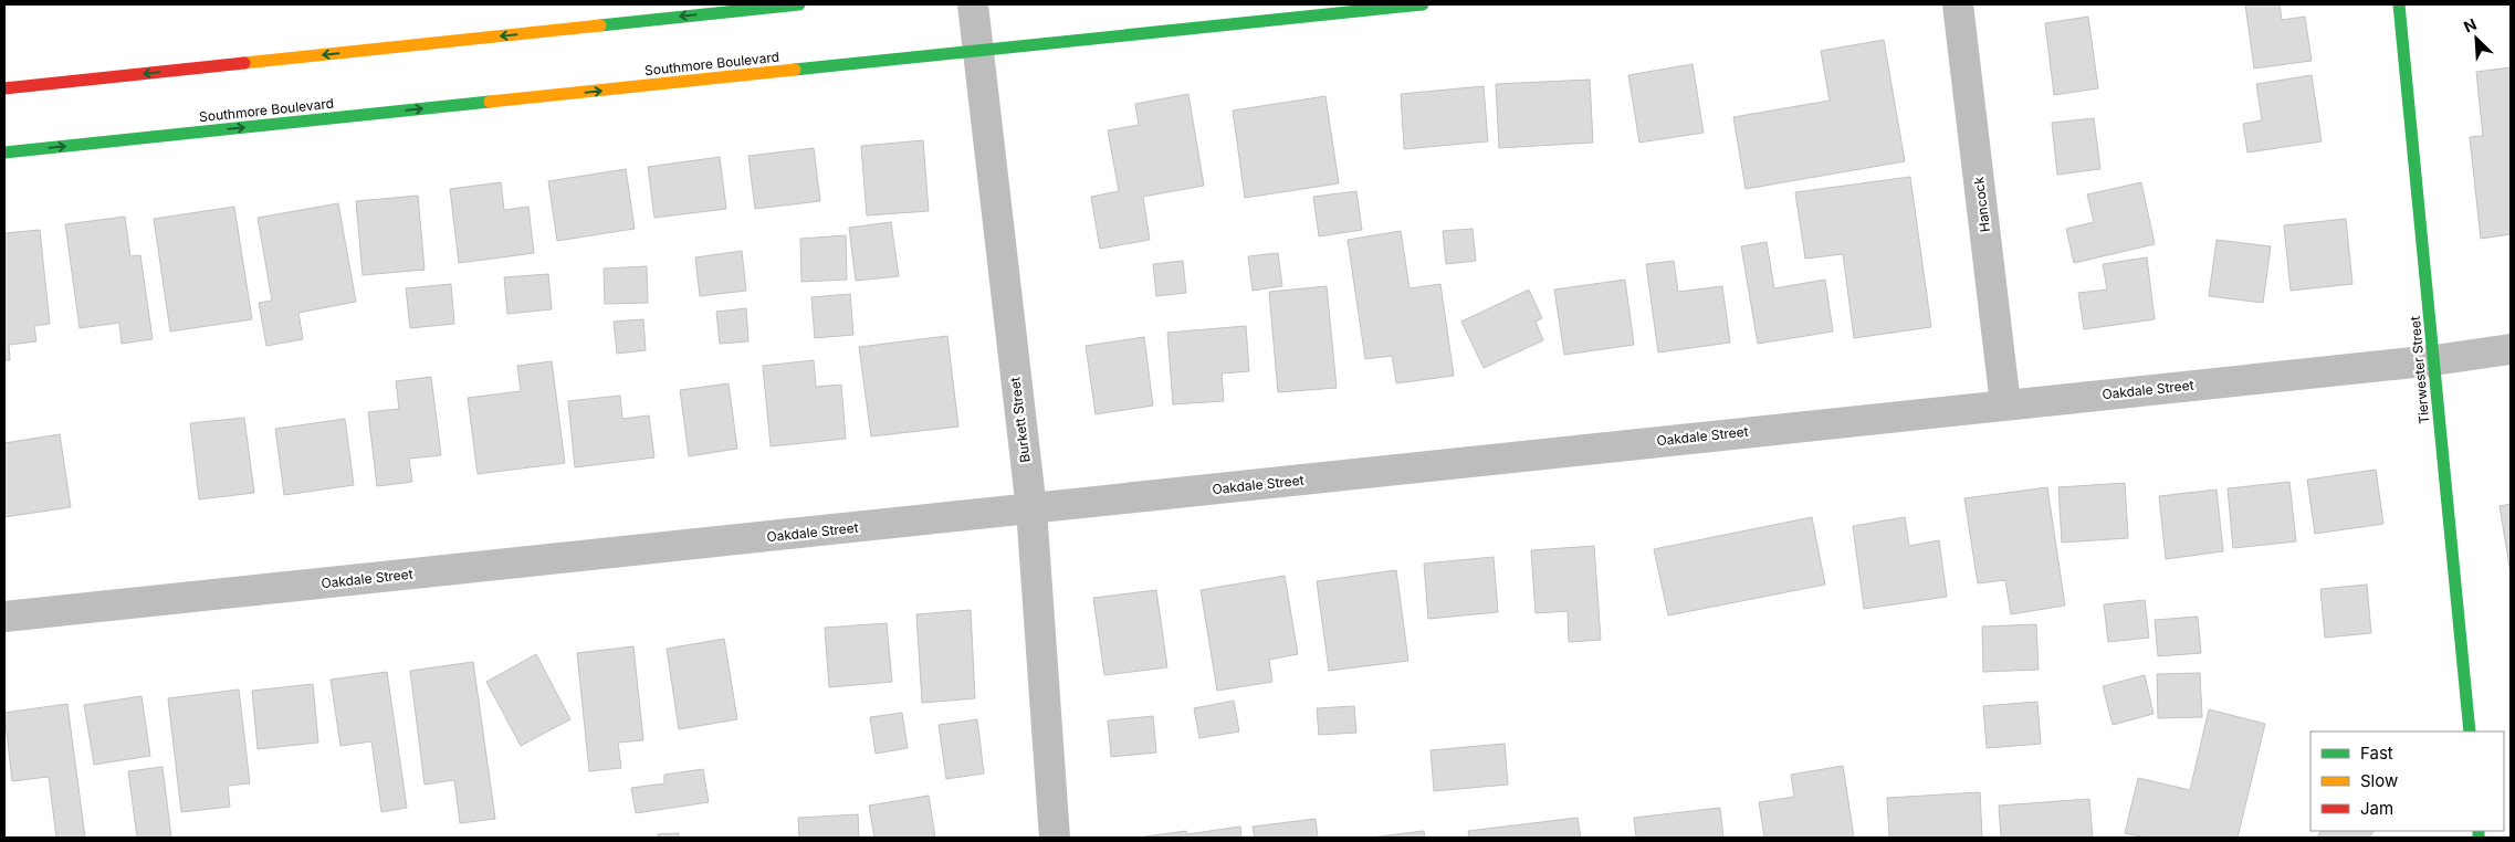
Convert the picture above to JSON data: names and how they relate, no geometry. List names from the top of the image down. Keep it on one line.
{"streets":{"street":["Southmore Boulevard","Hancock","Tierwester Street","Oakdale Street","Burkett Street"]},"crossings":[["Southmore Boulevard","Burkett Street"],["Hancock","Oakdale Street"],["Tierwester Street","Oakdale Street"],["Oakdale Street","Burkett Street"]],"legend":["Fast","Slow","Jam"],"north":"top left"}
